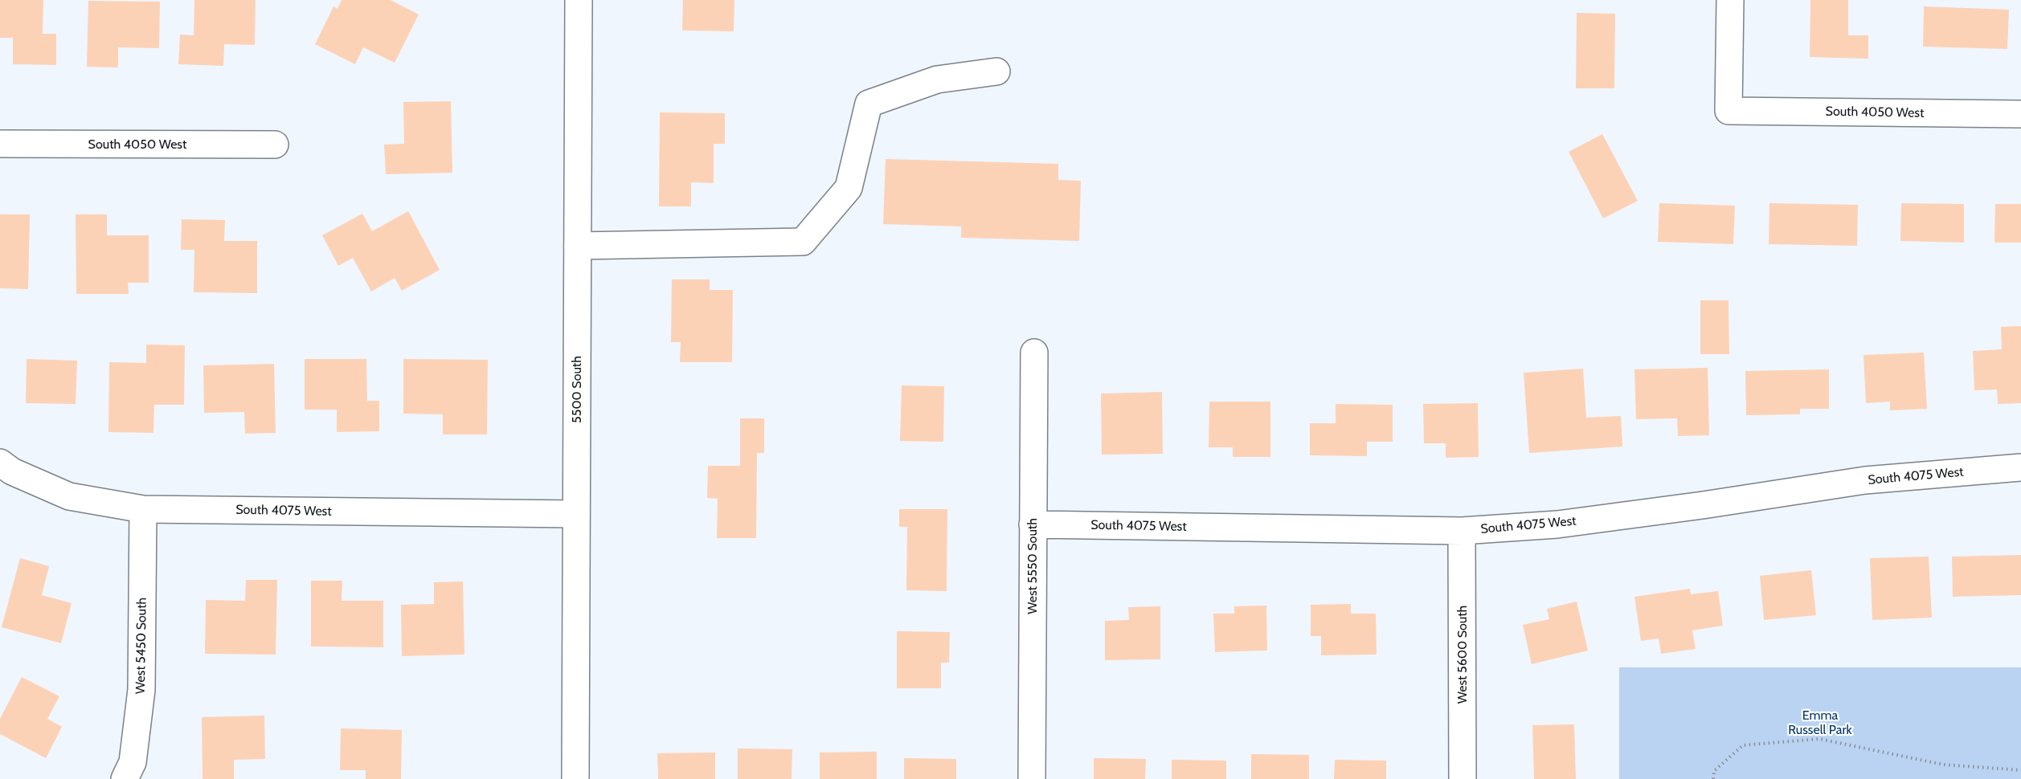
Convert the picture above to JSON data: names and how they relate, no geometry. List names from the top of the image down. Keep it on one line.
{"streets":{"street":["South 4050 West","5500 South","South 4075 West","West 5550 South","West 5450 South","West 5600 South"]},"crossings":[["5500 South","South 4075 West"],["South 4075 West","West 5550 South"],["South 4075 West","West 5450 South"],["South 4075 West","West 5600 South"]],"parks":["Emma Russell Park"]}
